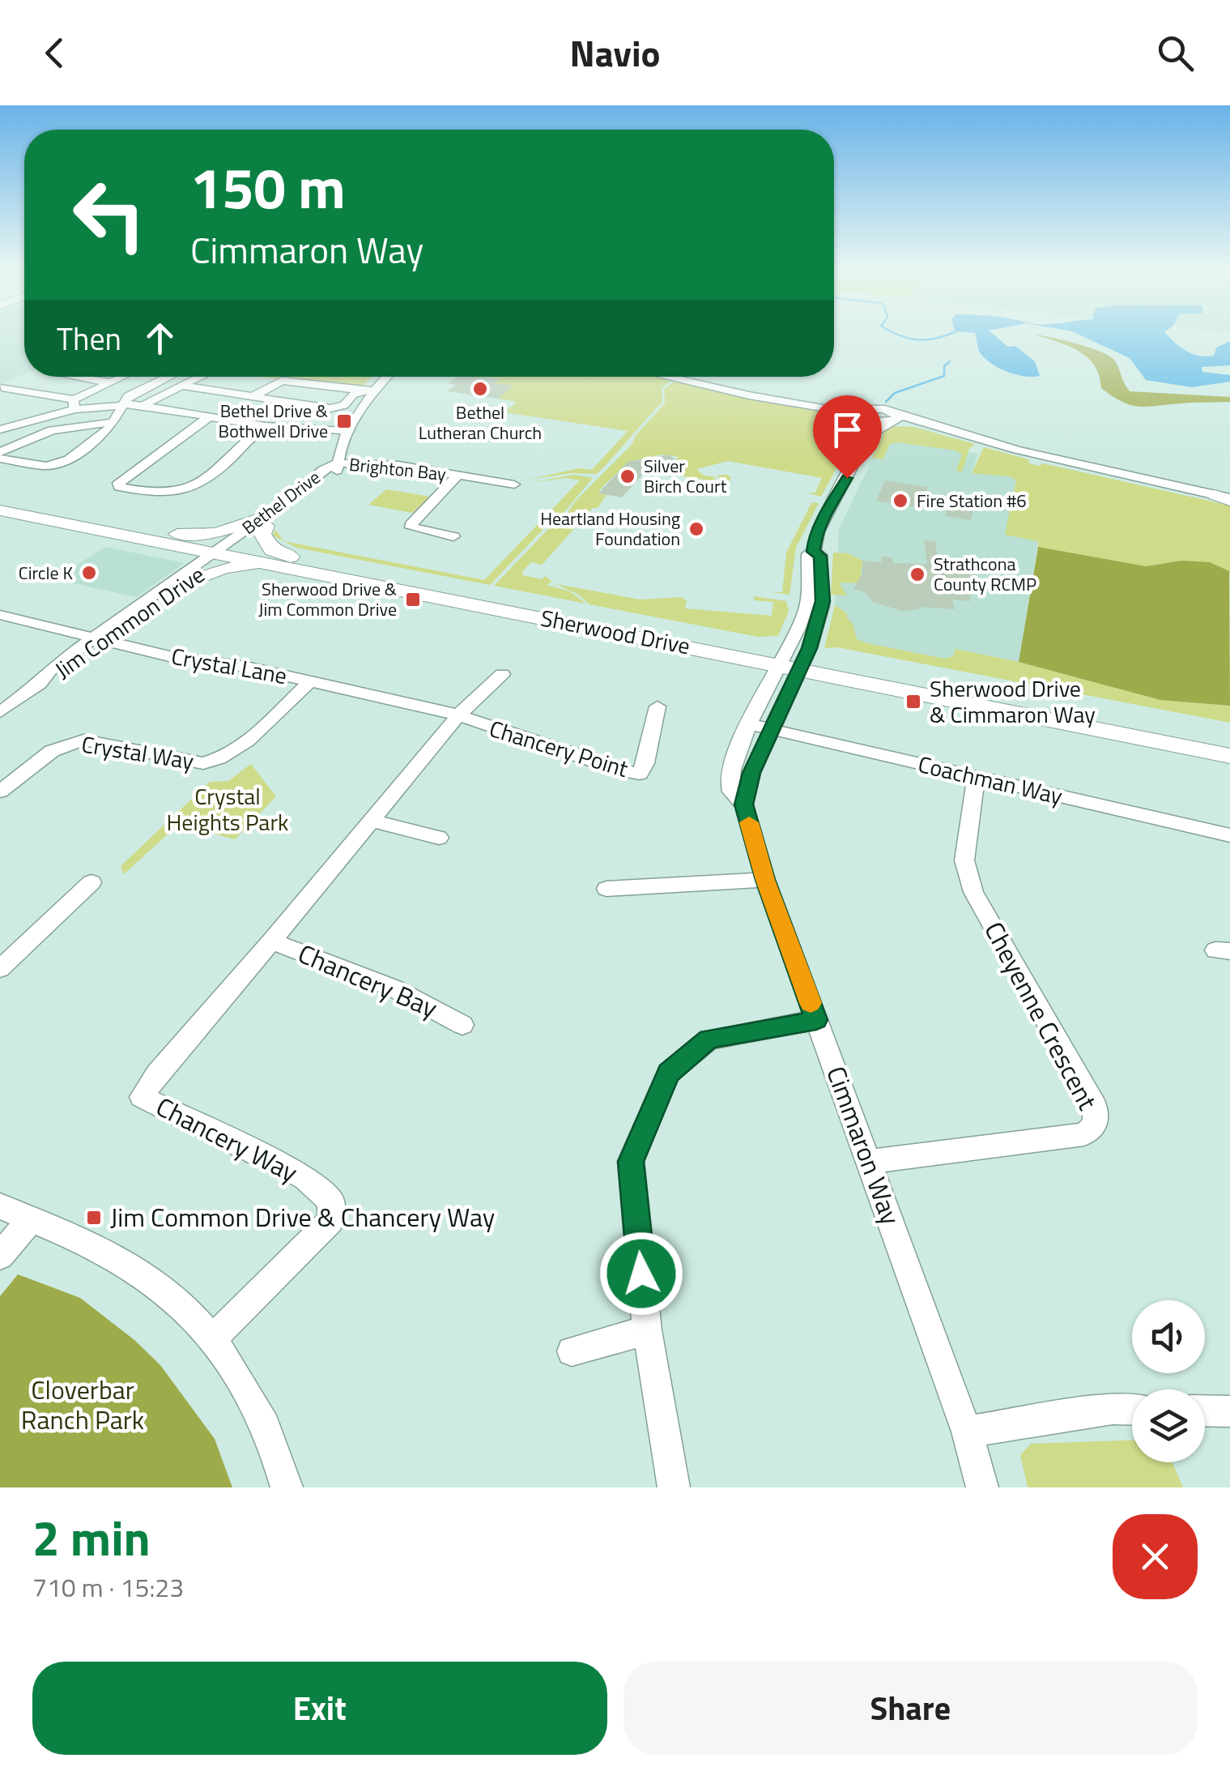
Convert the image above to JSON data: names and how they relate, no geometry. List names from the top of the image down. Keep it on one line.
{"streets":{"main road":["Sherwood Drive"],"street":["Brighton Bay","Bethel Drive","Jim Common Drive","Crystal Lane","Chancery Point","Crystal Way","Coachman Way","Chancery Bay","Cheyenne Crescent","Chancery Way","Cimmaron Way"]},"crossings":[["Brighton Bay","Bethel Drive"],["Bethel Drive","Jim Common Drive"],["Bethel Drive","Sherwood Drive"],["Jim Common Drive","Sherwood Drive"],["Jim Common Drive","Crystal Lane"],["Sherwood Drive","Cimmaron Way"],["Crystal Lane","Chancery Point"],["Crystal Lane","Crystal Way"],["Crystal Lane","Chancery Way"],["Chancery Point","Chancery Way"],["Coachman Way","Cheyenne Crescent"],["Coachman Way","Cimmaron Way"],["Chancery Bay","Chancery Way"],["Cheyenne Crescent","Cimmaron Way"]],"parks":["Crystal Heights Park","Cloverbar Ranch Park"],"places":{"other":["Bethel Lutheran Church","Silver Birch Court","Fire Station #6","Heartland Housing Foundation","Circle K","Strathcona County RCMP"],"transit":["Bethel Drive & Bothwell Drive","Sherwood Drive & Jim Common Drive","Sherwood Drive & Cimmaron Way","Jim Common Drive & Chancery Way"]},"page":{"header":"Navio","turn":["150 m","Cimmaron Way"],"then":"Then","heading":["2 min","710 m · 15:23"],"buttons":["Exit","Share"]}}
